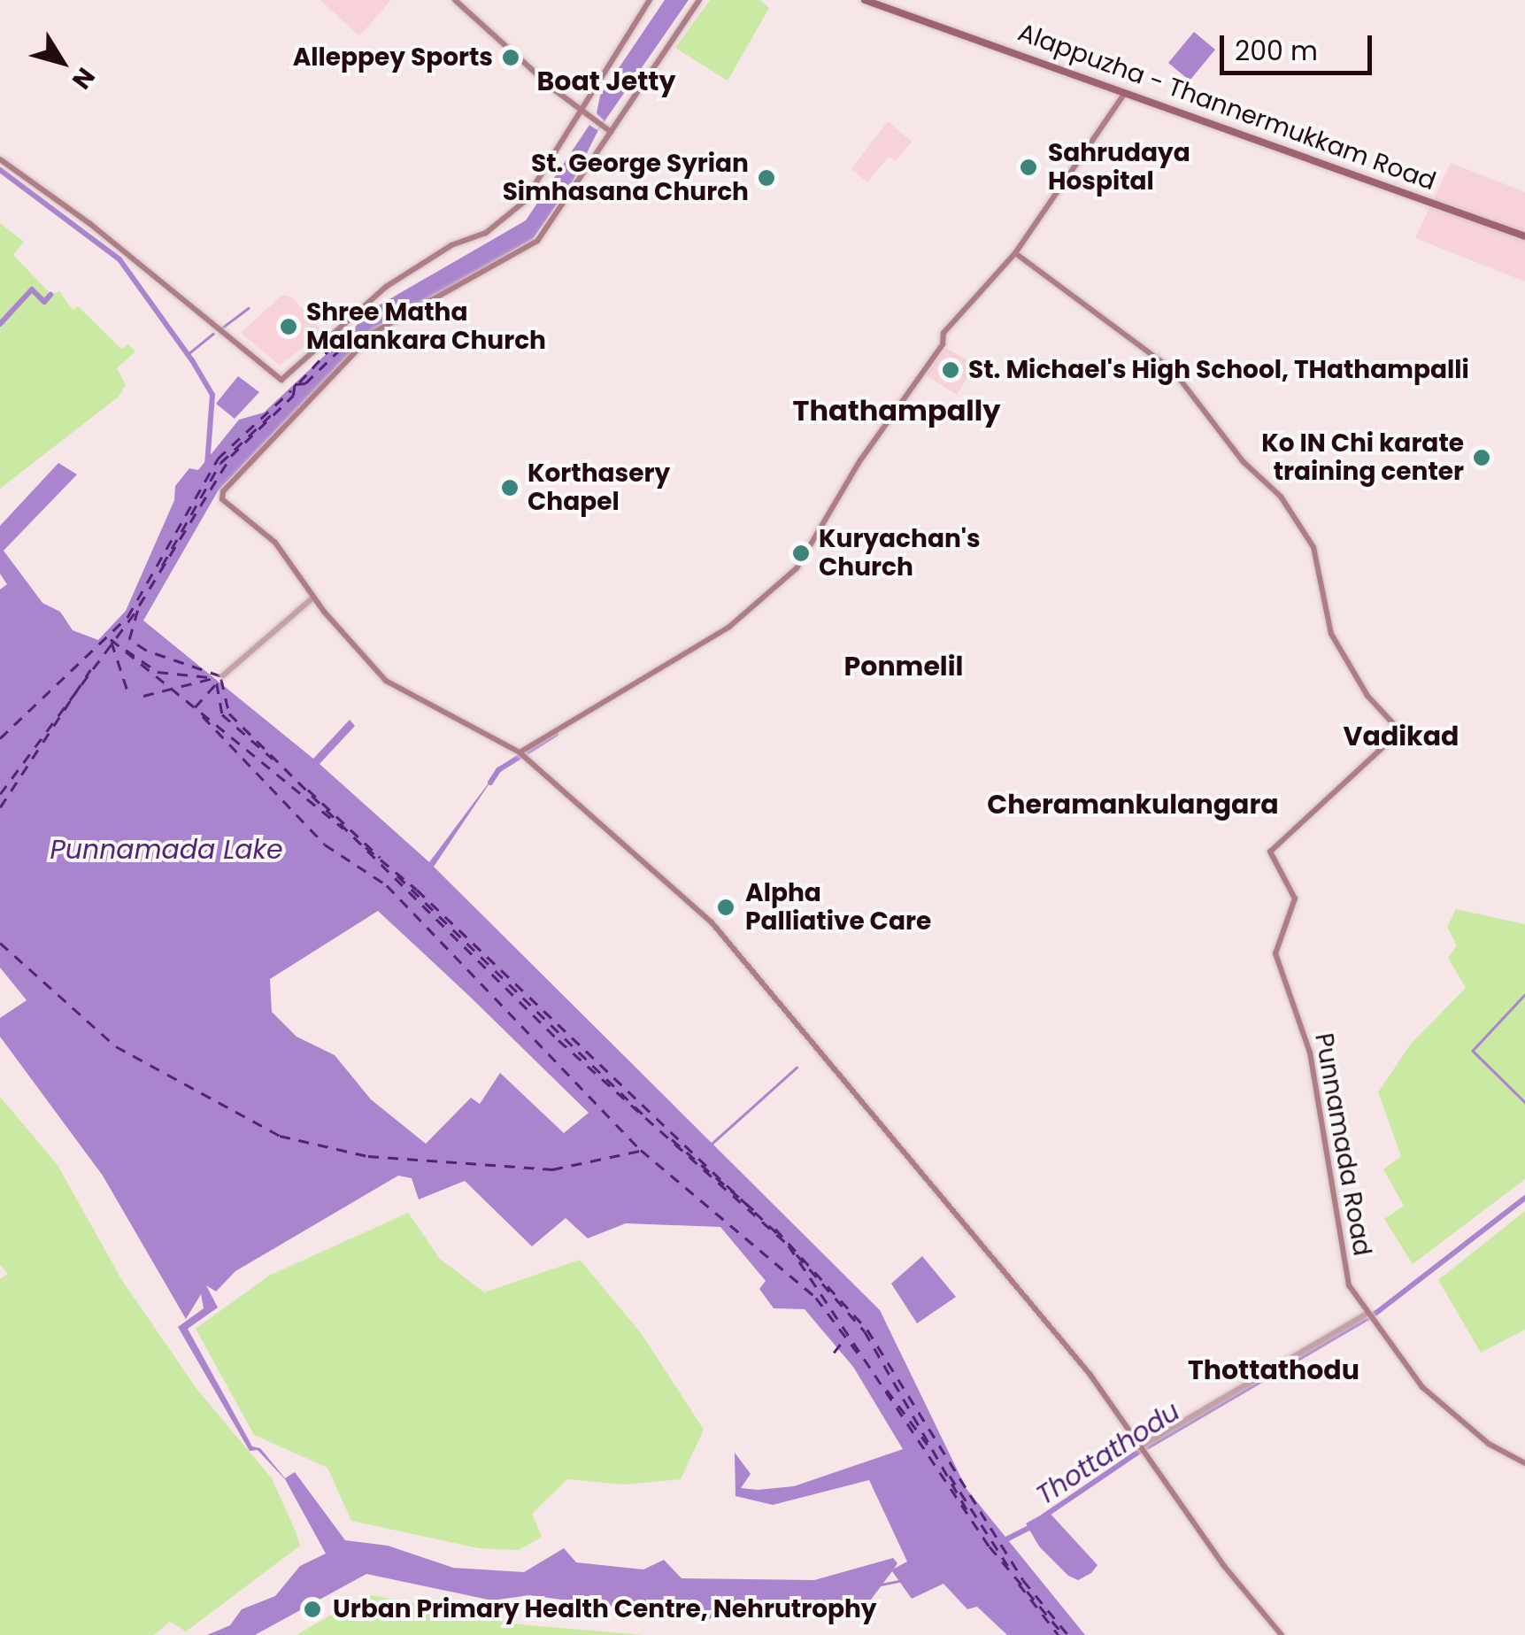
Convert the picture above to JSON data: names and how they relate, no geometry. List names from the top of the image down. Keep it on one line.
{"streets":{"main road":["Alappuzha - Thannermukkam Road","Punnamada Road"]},"districts":["Boat Jetty","Thathampally","Ponmelil","Vadikad","Cheramankulangara","Thottathodu"],"water":["Punnamada Lake","Thottathodu"],"places":["Alleppey Sports","Sahrudaya Hospital","St. George Syrian Simhasana Church","Shree Matha Malankara Church","St. Michael's High School, THathampalli","Ko IN Chi karate training center","Korthasery Chapel","Kuryachan's Church","Alpha Palliative Care","Urban Primary Health Centre, Nehrutrophy"],"scale_bar":"200 m","north":"bottom right"}
